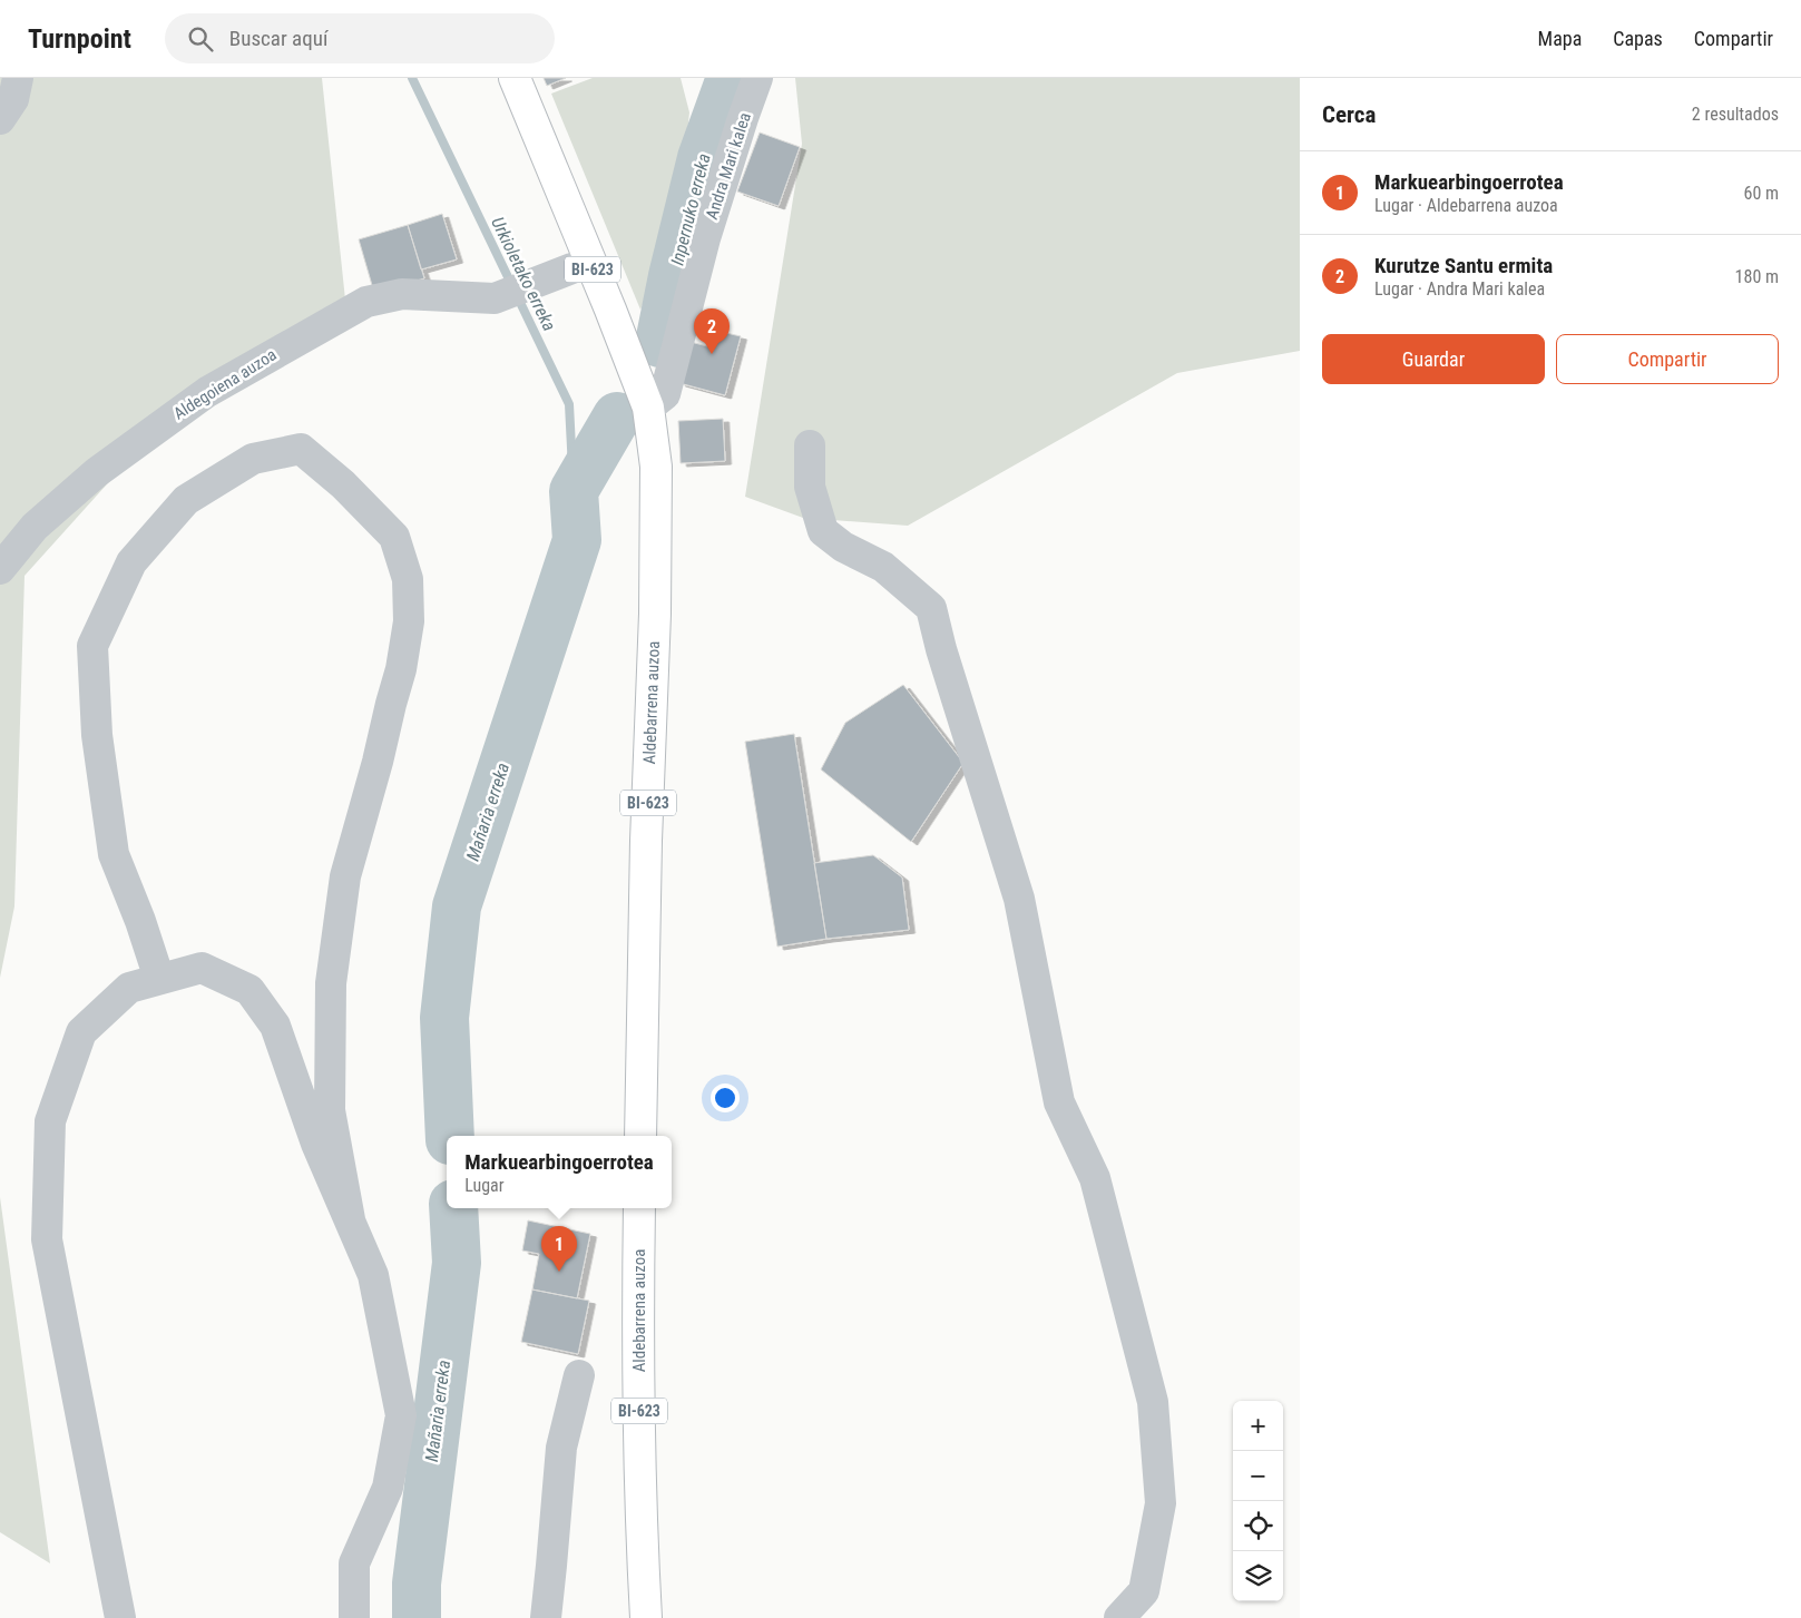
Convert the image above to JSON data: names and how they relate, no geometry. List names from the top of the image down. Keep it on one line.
{"streets":{"main road":["BI-623","Aldebarrena auzoa"],"street":["Andra Mari kalea","Aldegoiena auzoa"]},"crossings":[["Andra Mari kalea","BI-623"],["Andra Mari kalea","Aldebarrena auzoa"],["BI-623","Aldegoiena auzoa"],["BI-623","Aldebarrena auzoa"]],"water":["Inpernuko erreka","Urkioletako erreka","Mañaria erreka"],"page":{"header":"Turnpoint","search":"Buscar aquí","nav":["Mapa","Capas","Compartir"],"heading":["Cerca","2 resultados"],"list":[{"mark":"1","name":"Markuearbingoerrotea","note":"Lugar · Aldebarrena auzoa","value":"60 m"},{"mark":"2","name":"Kurutze Santu ermita","note":"Lugar · Andra Mari kalea","value":"180 m"}],"pins":["2","1"],"buttons":["Guardar","Compartir"],"popup":["Markuearbingoerrotea","Lugar"],"map_buttons":["+","−"]}}
